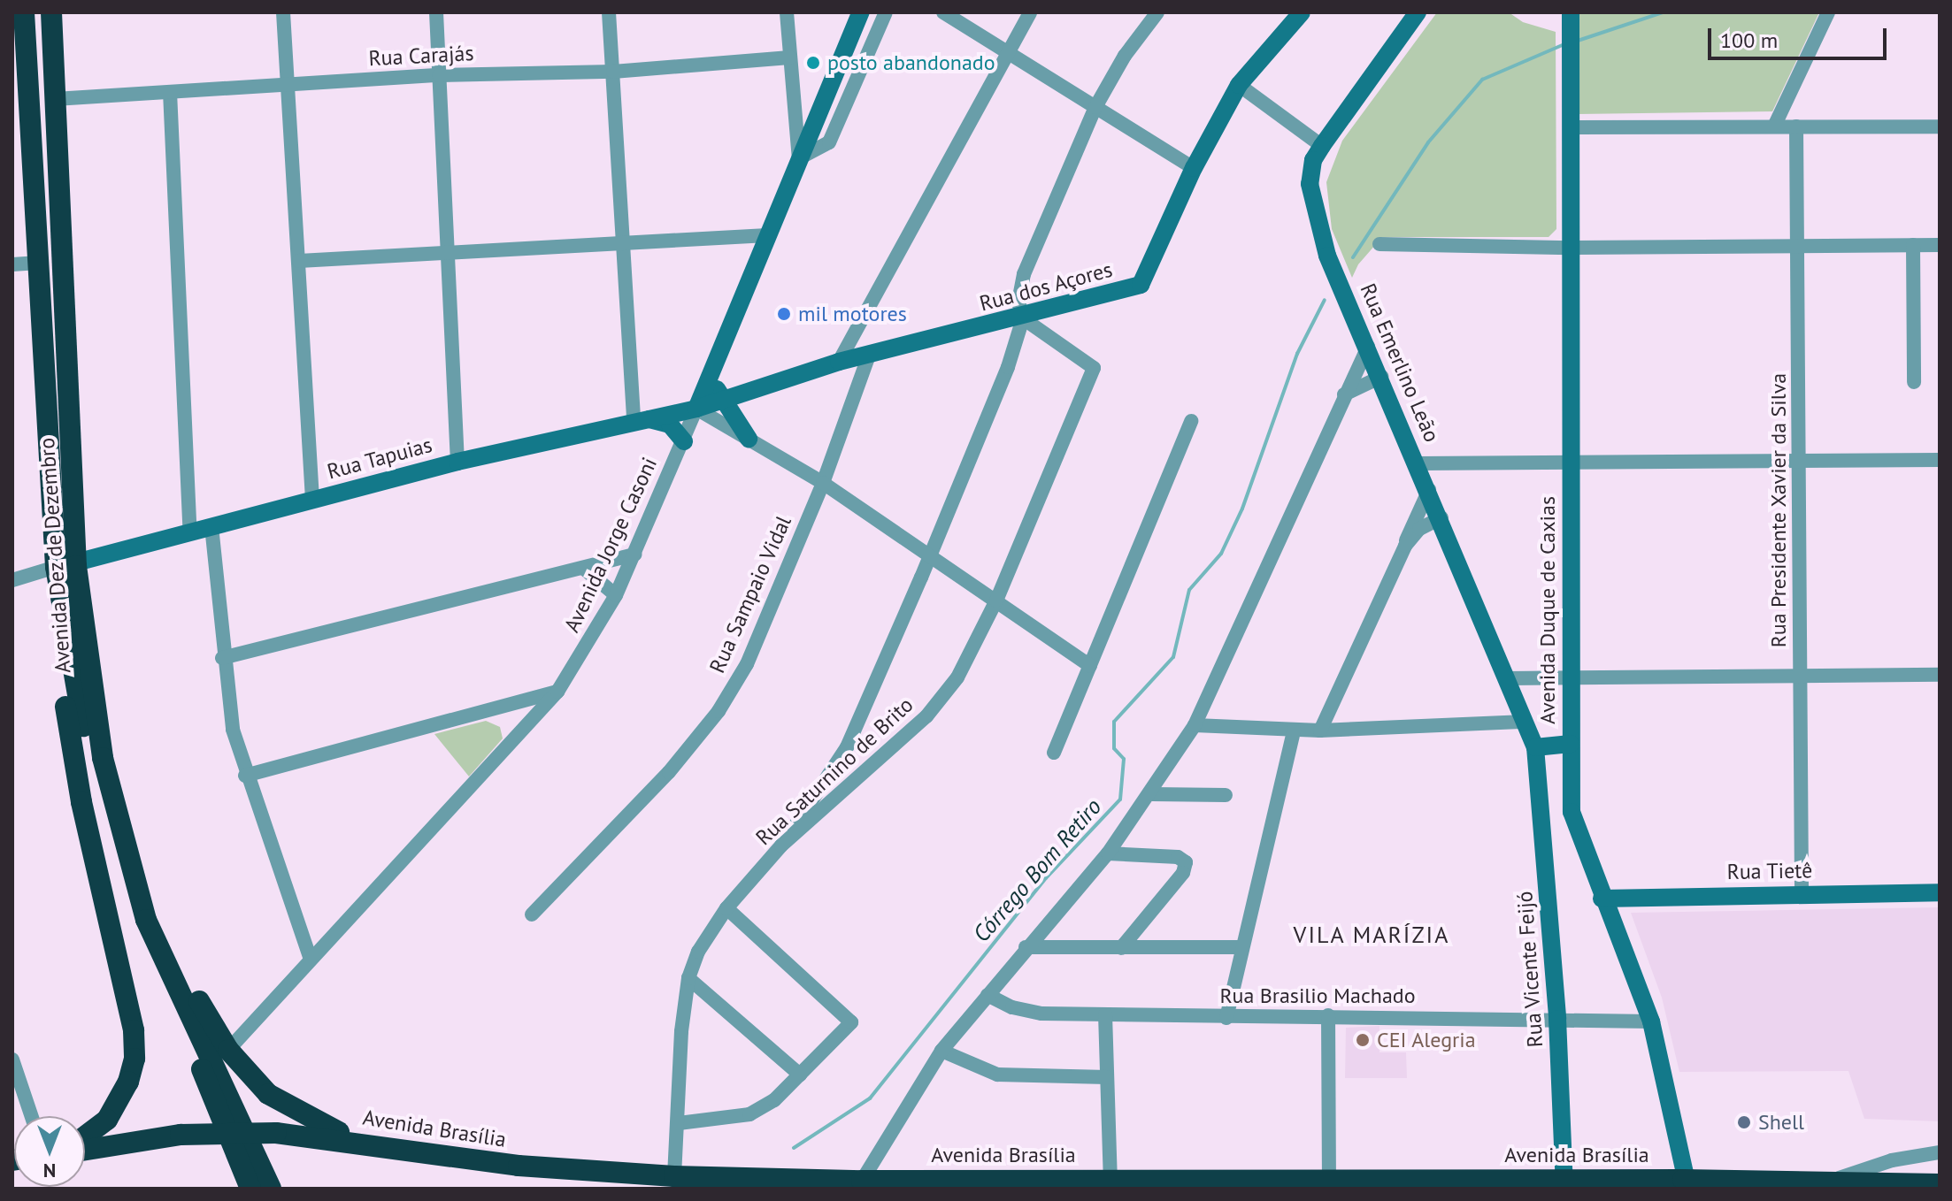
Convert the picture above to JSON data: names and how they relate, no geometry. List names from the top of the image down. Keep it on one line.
{"streets":{"highway":["Avenida Dez de Dezembro","Avenida Brasília"],"street":["Rua Carajás","Rua dos Açores","Rua Emerlino Leão","Rua Tapuias","Rua Presidente Xavier da Silva","Avenida Jorge Casoni","Rua Sampaio Vidal","Avenida Duque de Caxias","Rua Saturnino de Brito","Rua Tietê","Rua Vicente Feijó","Rua Brasilio Machado"]},"crossings":[["Rua Carajás","Avenida Dez de Dezembro"],["Rua dos Açores","Rua Tapuias"],["Rua dos Açores","Avenida Jorge Casoni"],["Rua dos Açores","Rua Sampaio Vidal"],["Rua dos Açores","Rua Saturnino de Brito"],["Rua Emerlino Leão","Rua Vicente Feijó"],["Rua Tapuias","Avenida Jorge Casoni"],["Rua Tapuias","Avenida Dez de Dezembro"],["Rua Presidente Xavier da Silva","Rua Tietê"],["Avenida Duque de Caxias","Rua Tietê"],["Avenida Duque de Caxias","Rua Brasilio Machado"],["Avenida Duque de Caxias","Avenida Brasília"],["Rua Saturnino de Brito","Avenida Brasília"],["Rua Vicente Feijó","Rua Brasilio Machado"],["Rua Vicente Feijó","Avenida Brasília"]],"districts":["VILA MARÍZIA"],"water":["Córrego Bom Retiro"],"places":["posto abandonado","mil motores","CEI Alegria","Shell"],"scale_bar":"100 m","north":"bottom"}
